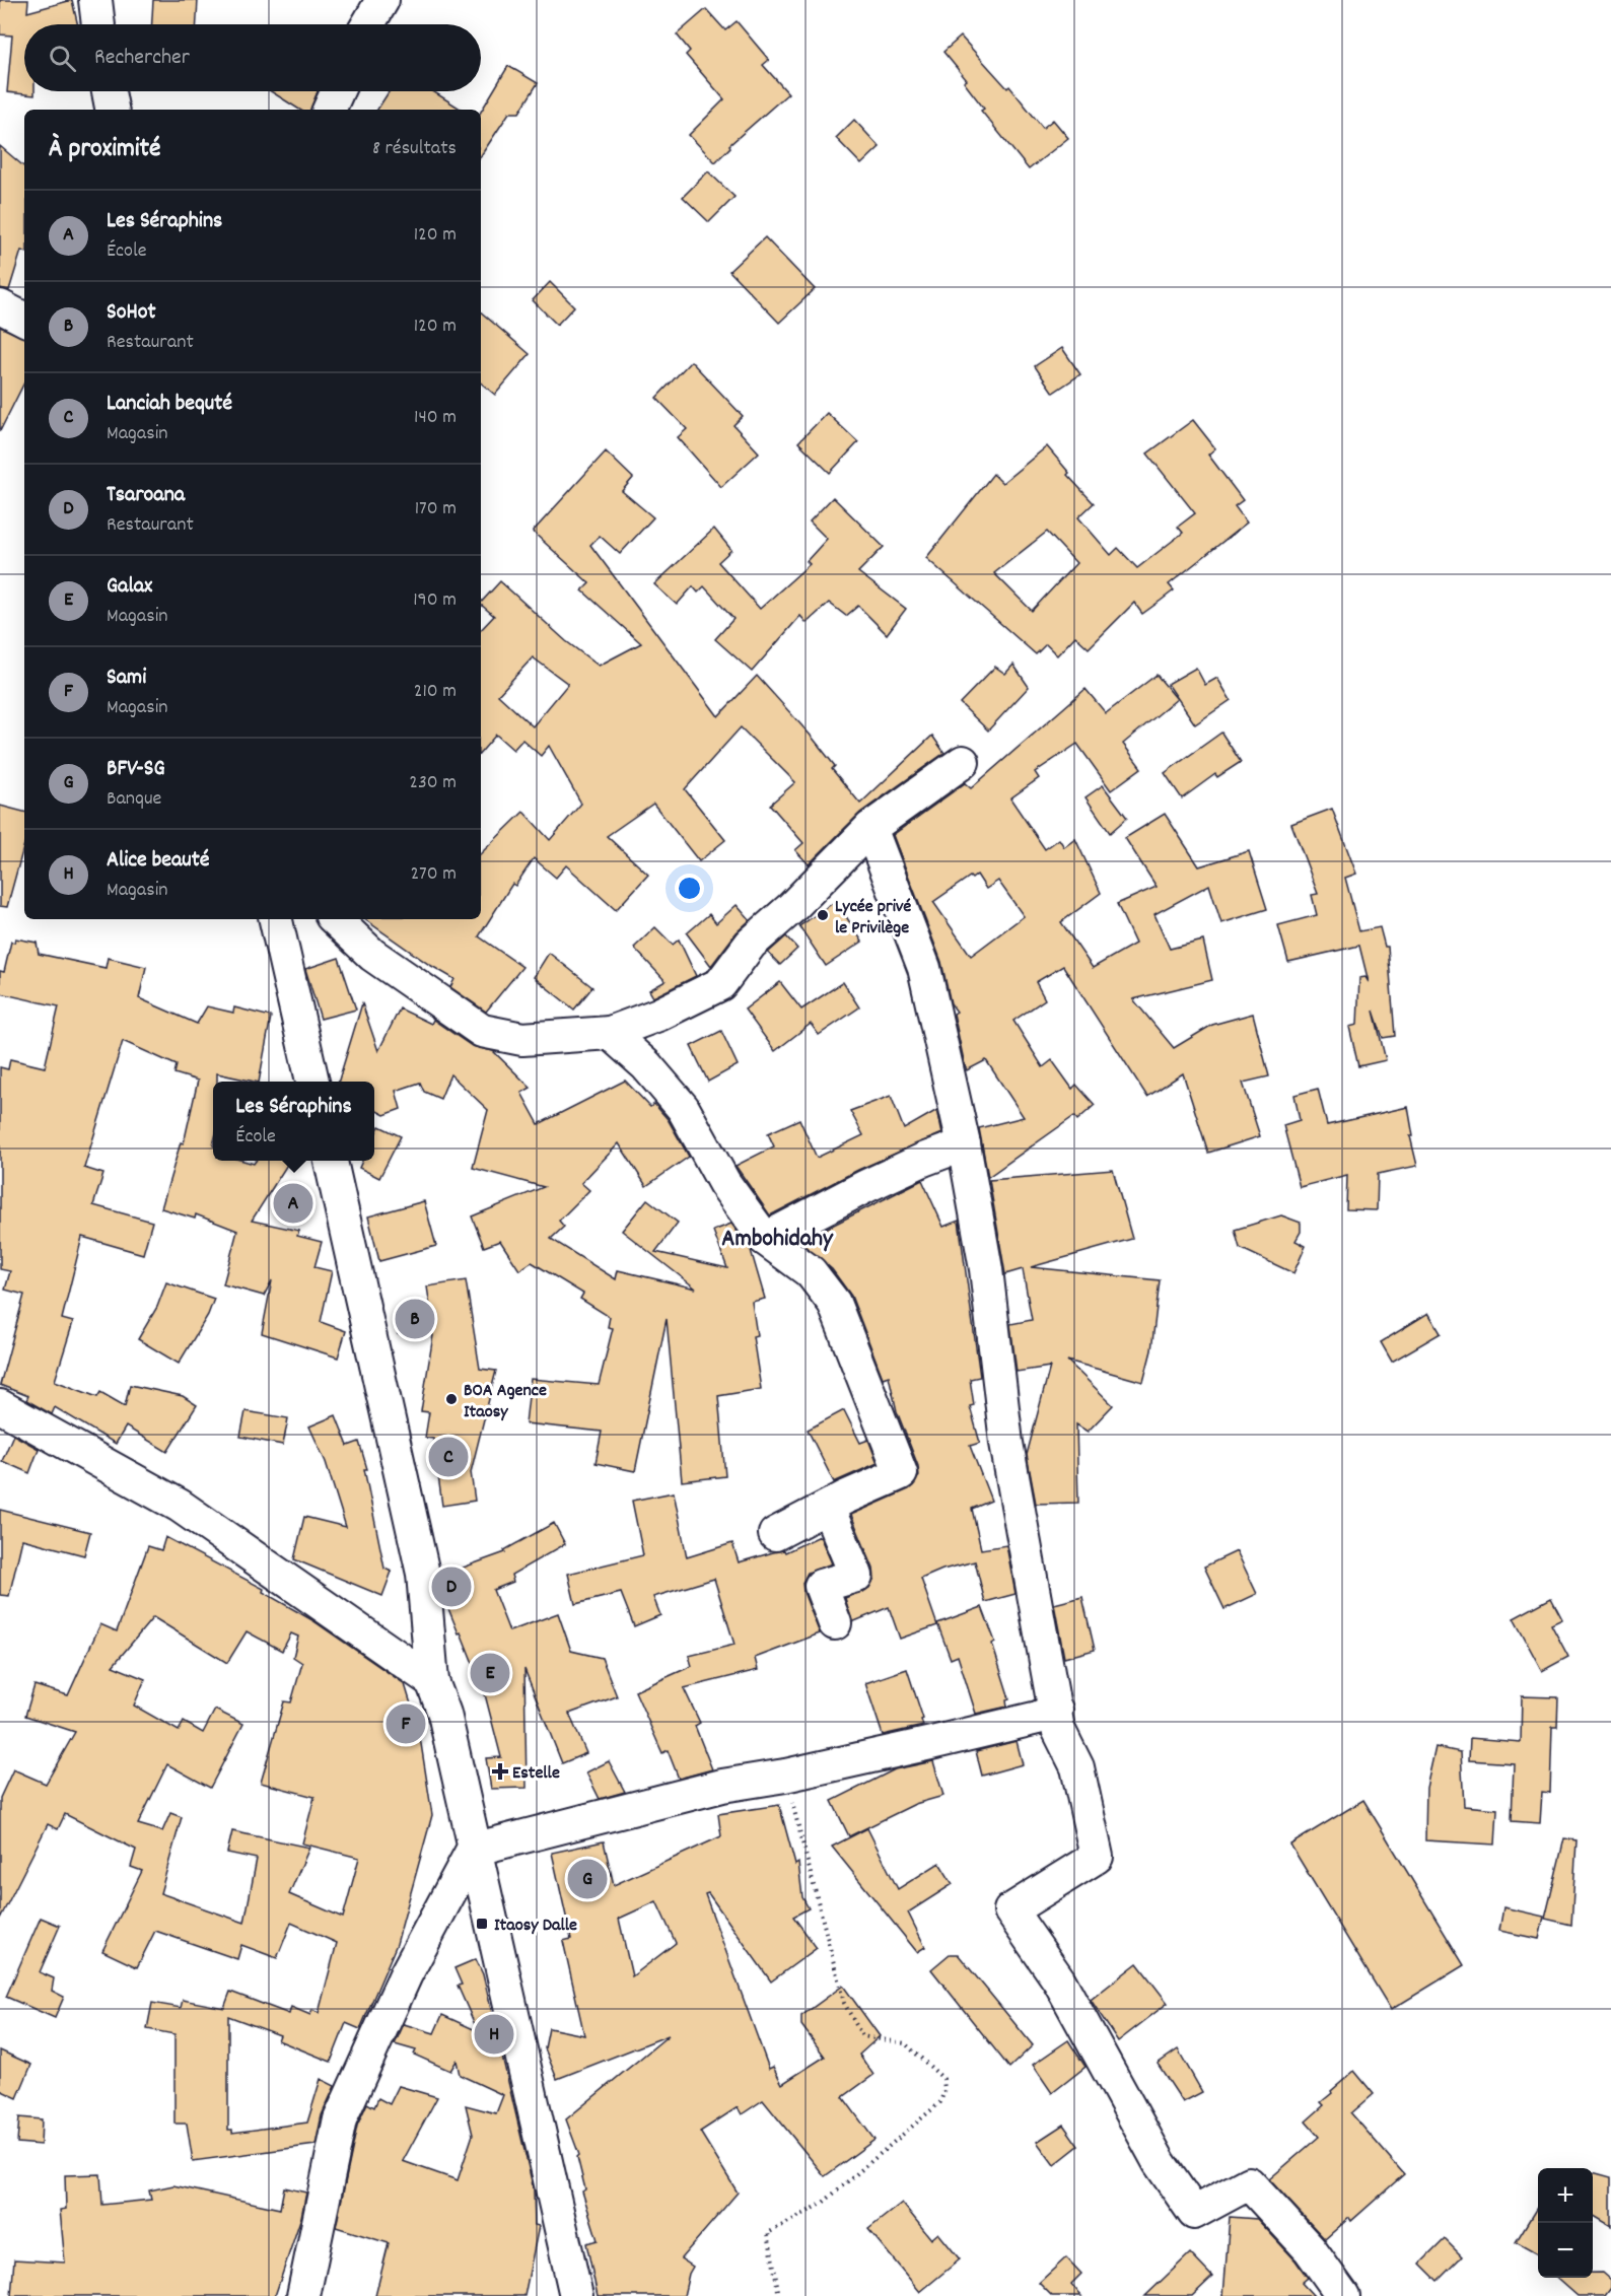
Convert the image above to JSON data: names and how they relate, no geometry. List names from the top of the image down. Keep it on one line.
{"districts":["Ambohidahy"],"places":{"other":["Lycée privé le Privilège","BOA Agence Itaosy"],"health":["Estelle"],"transit":["Itaosy Dalle"]},"page":{"search":"Rechercher","heading":["À proximité","8 résultats"],"list":[{"mark":"A","name":"Les Séraphins","note":"École","value":"120 m"},{"mark":"B","name":"SoHot","note":"Restaurant","value":"120 m"},{"mark":"C","name":"Lanciah bequté","note":"Magasin","value":"140 m"},{"mark":"D","name":"Tsaroana","note":"Restaurant","value":"170 m"},{"mark":"E","name":"Galax","note":"Magasin","value":"190 m"},{"mark":"F","name":"Sami","note":"Magasin","value":"210 m"},{"mark":"G","name":"BFV-SG","note":"Banque","value":"230 m"},{"mark":"H","name":"Alice beauté","note":"Magasin","value":"270 m"}],"popup":["Les Séraphins","École"],"pins":["A","B","C","D","E","F","G","H"],"map_buttons":["+","−"]}}
